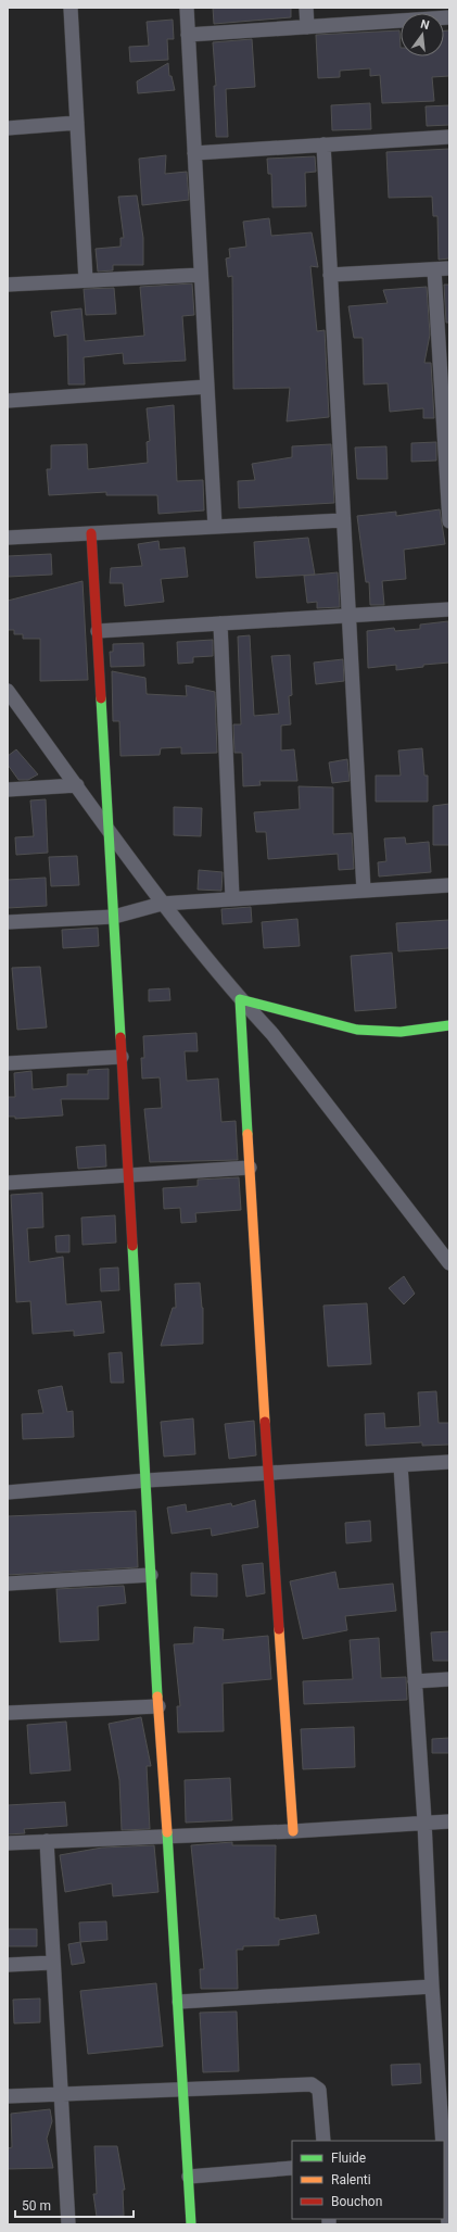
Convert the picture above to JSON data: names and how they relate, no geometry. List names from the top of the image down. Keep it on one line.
{"legend":["Fluide","Ralenti","Bouchon"],"scale_bar":"50 m","north":"top"}
